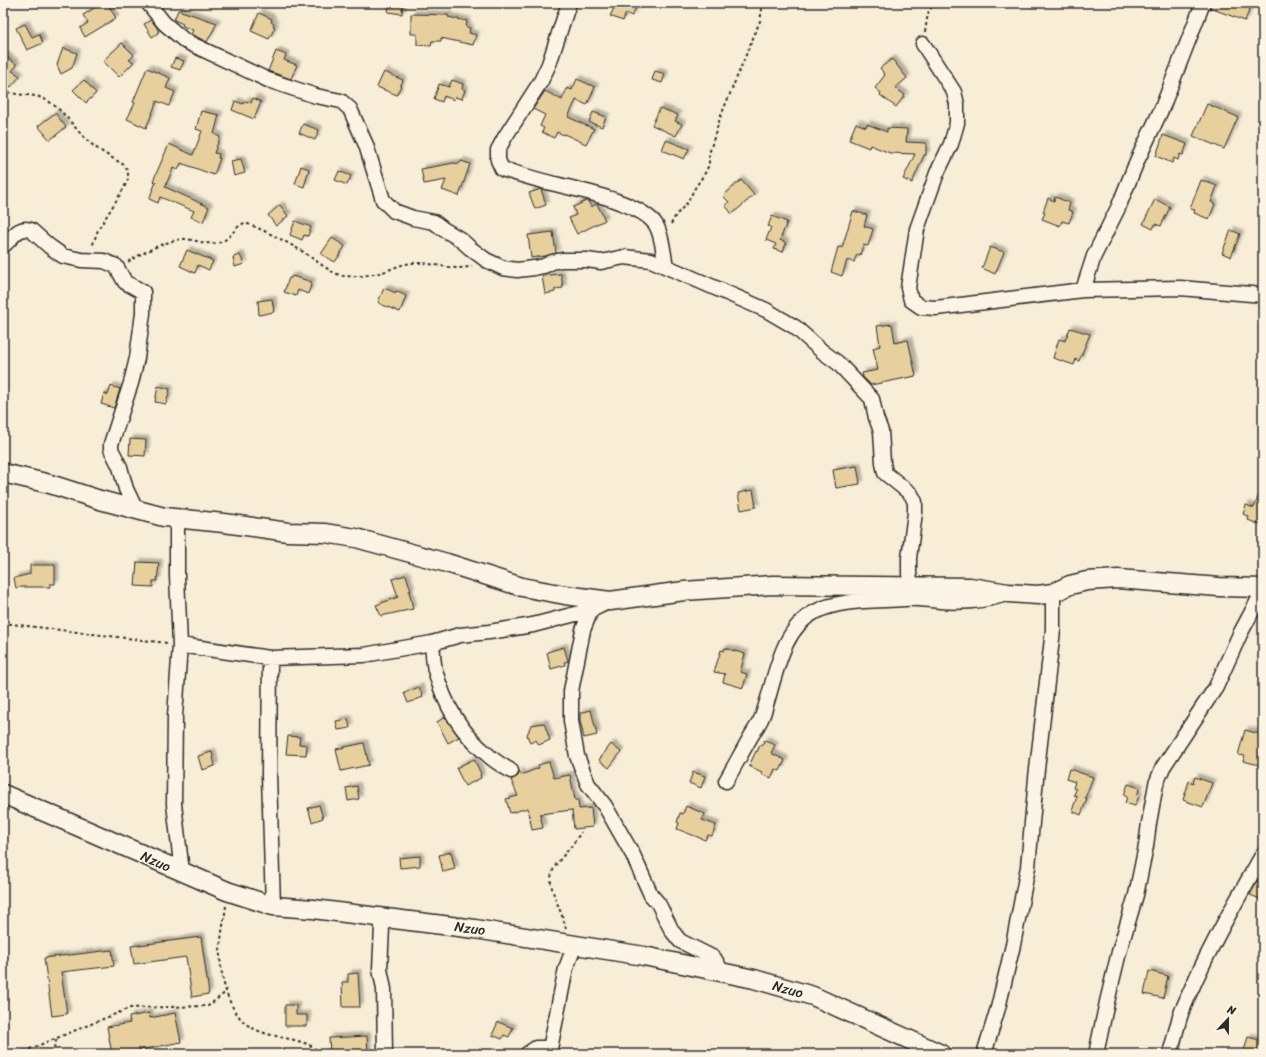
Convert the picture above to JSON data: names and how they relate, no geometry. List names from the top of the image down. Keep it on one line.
{"streets":{"street":["Nzuo"]},"north":"top"}
